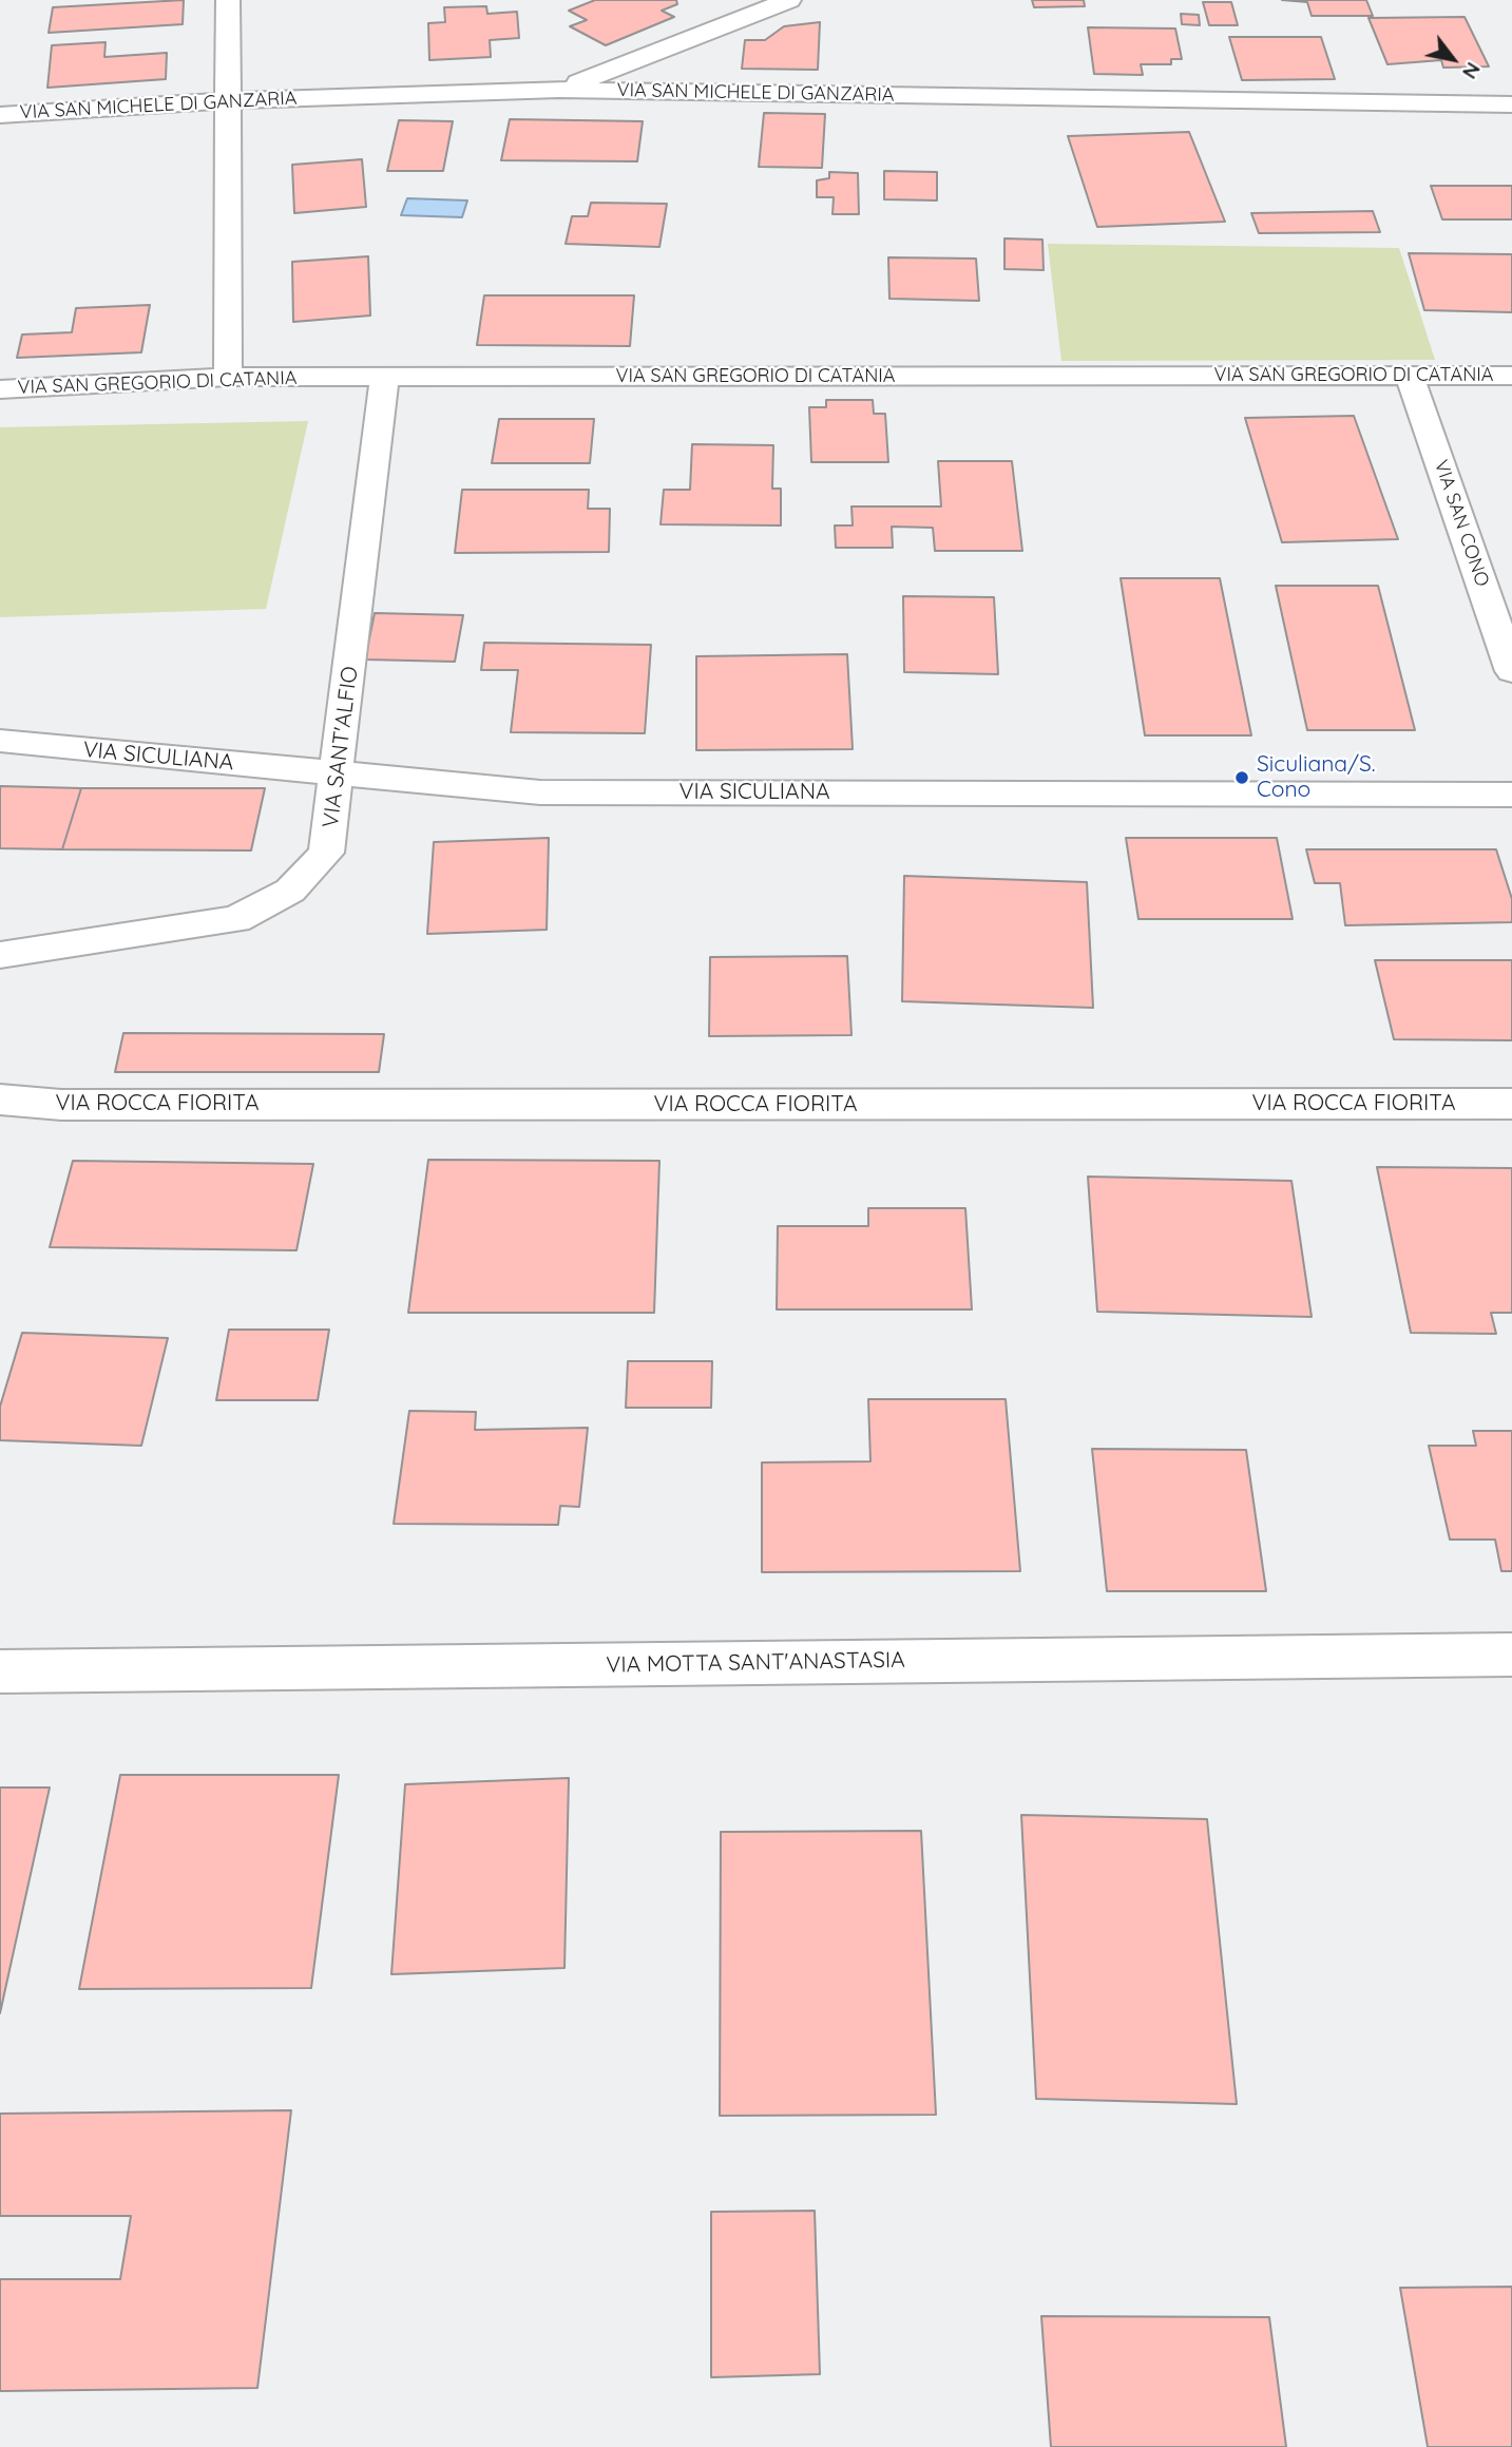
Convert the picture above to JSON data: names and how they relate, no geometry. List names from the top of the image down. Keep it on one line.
{"streets":{"street":["VIA SAN MICHELE DI GANZARIA","VIA SAN GREGORIO DI CATANIA","VIA SAN CONO","VIA SANT'ALFIO","VIA SICULIANA","VIA ROCCA FIORITA","VIA MOTTA SANT'ANASTASIA"]},"crossings":[["VIA SAN GREGORIO DI CATANIA","VIA SAN CONO"],["VIA SAN GREGORIO DI CATANIA","VIA SANT'ALFIO"],["VIA SANT'ALFIO","VIA SICULIANA"]],"places":["Siculiana/S. Cono"],"north":"bottom right"}
